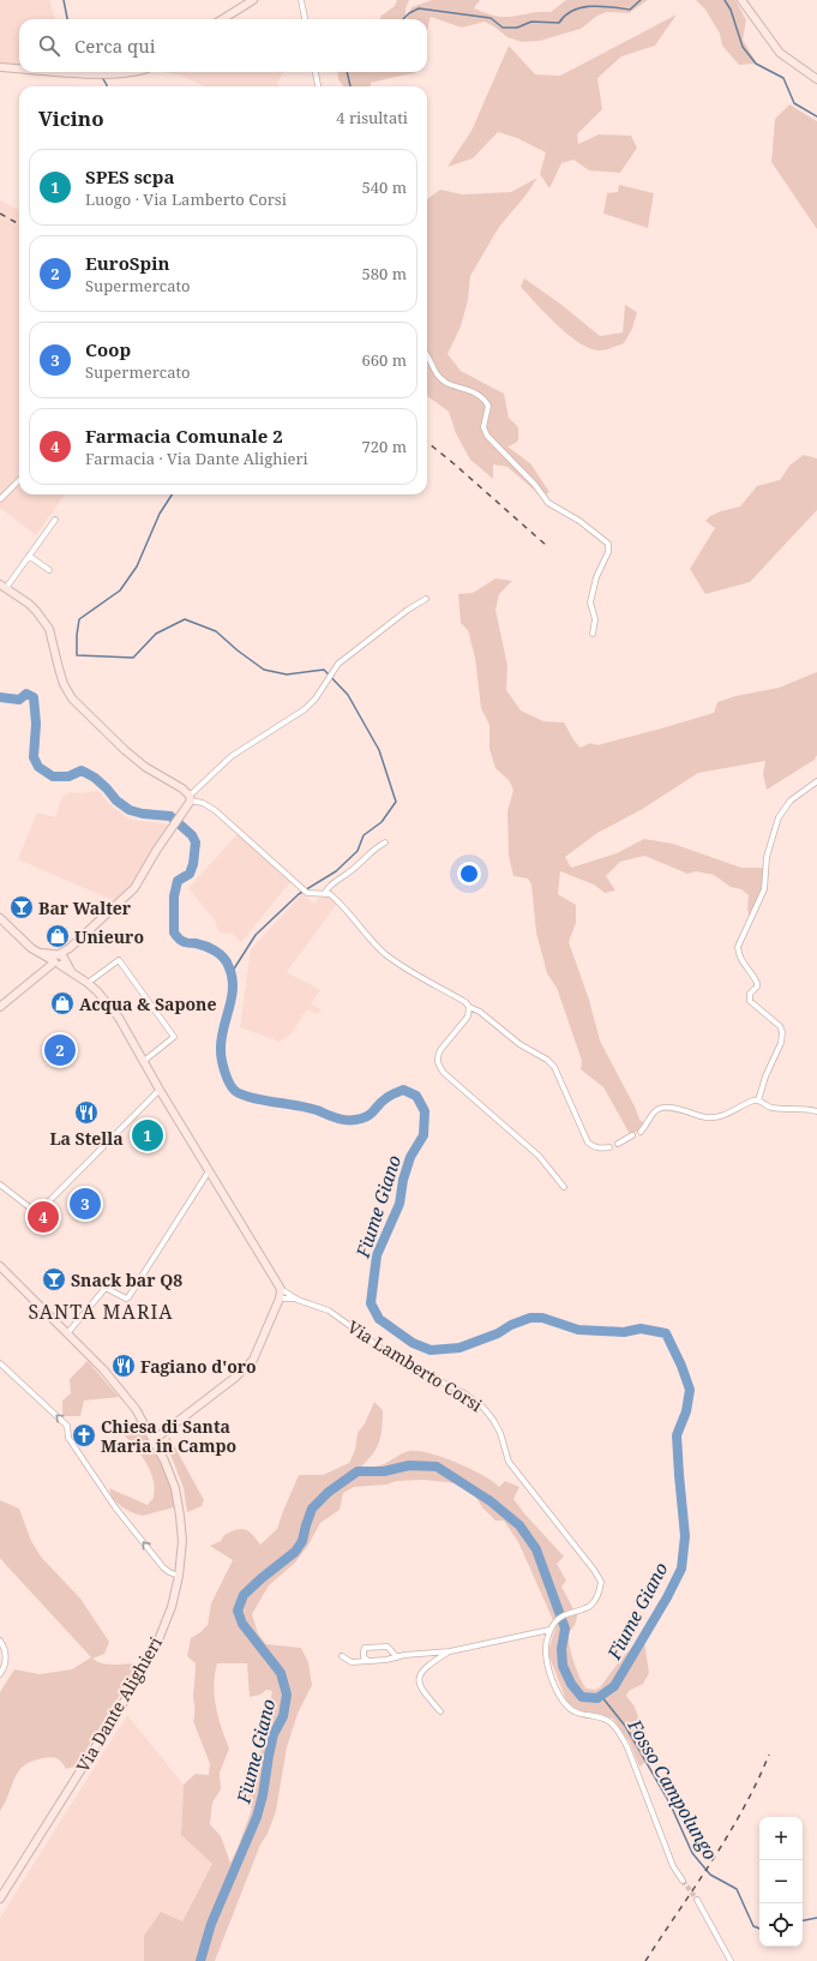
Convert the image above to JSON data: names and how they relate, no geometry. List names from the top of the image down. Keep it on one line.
{"streets":{"main road":["Via Lamberto Corsi","Via Dante Alighieri"]},"districts":["SANTA MARIA"],"water":["Fiume Giano","Fosso Campolungo"],"places":{"bar":["Bar Walter","Snack bar Q8"],"shop":["Unieuro","Acqua & Sapone"],"restaurant":["La Stella","Fagiano d'oro"],"church":["Chiesa di Santa Maria in Campo"]},"page":{"search":"Cerca qui","heading":["Vicino","4 risultati"],"list":[{"mark":"1","name":"SPES scpa","note":"Luogo · Via Lamberto Corsi","value":"540 m"},{"mark":"2","name":"EuroSpin","note":"Supermercato","value":"580 m"},{"mark":"3","name":"Coop","note":"Supermercato","value":"660 m"},{"mark":"4","name":"Farmacia Comunale 2","note":"Farmacia · Via Dante Alighieri","value":"720 m"}],"pins":["2","1","3","4"],"map_buttons":["+","−"]}}
